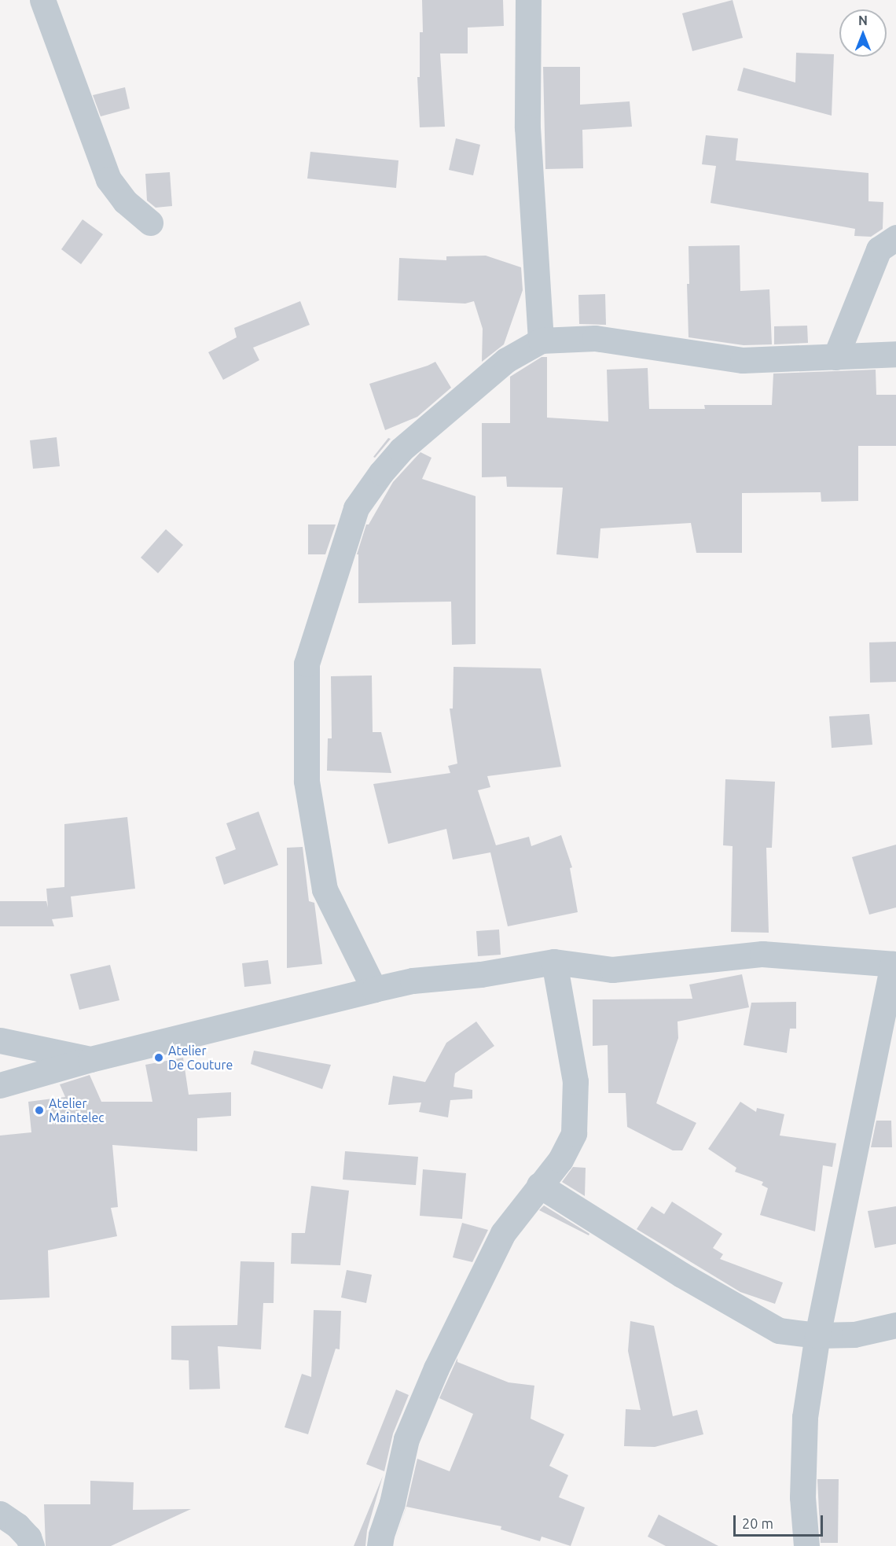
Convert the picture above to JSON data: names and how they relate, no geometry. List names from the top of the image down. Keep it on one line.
{"places":["Atelier De Couture","Atelier Maintelec"],"scale_bar":"20 m","north":"top"}
